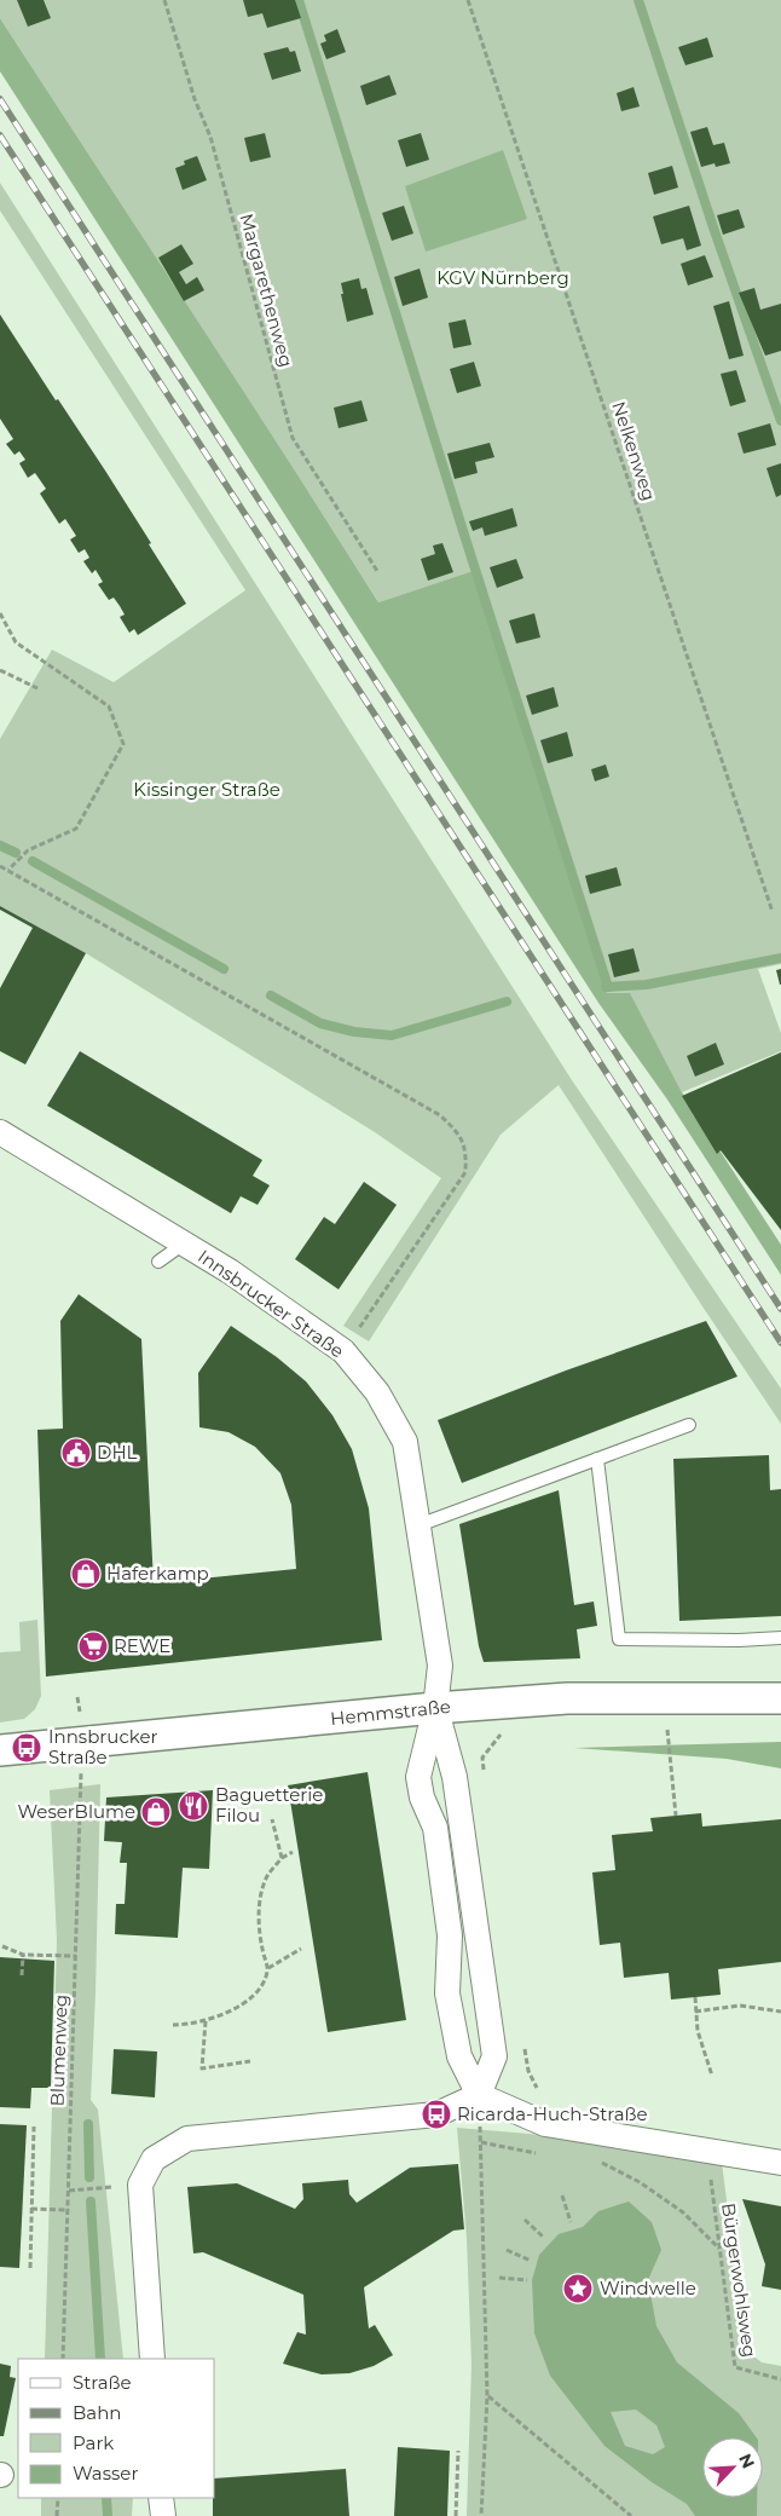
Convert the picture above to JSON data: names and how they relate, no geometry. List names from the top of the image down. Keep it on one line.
{"streets":{"street":["Innsbrucker Straße","Hemmstraße"],"path":["Margarethenweg","Nelkenweg","Blumenweg","Bürgerwohlsweg"]},"crossings":[["Innsbrucker Straße","Hemmstraße"],["Hemmstraße","Blumenweg"]],"parks":["KGV Nürnberg","Kissinger Straße"],"places":{"public building":["DHL"],"shop":["Haferkamp","WeserBlume"],"supermarket":["REWE"],"bus stop":["Innsbrucker Straße","Ricarda-Huch-Straße"],"restaurant":["Baguetterie Filou"],"place":["Windwelle"]},"legend":["Straße","Bahn","Park","Wasser"],"north":"top right"}
